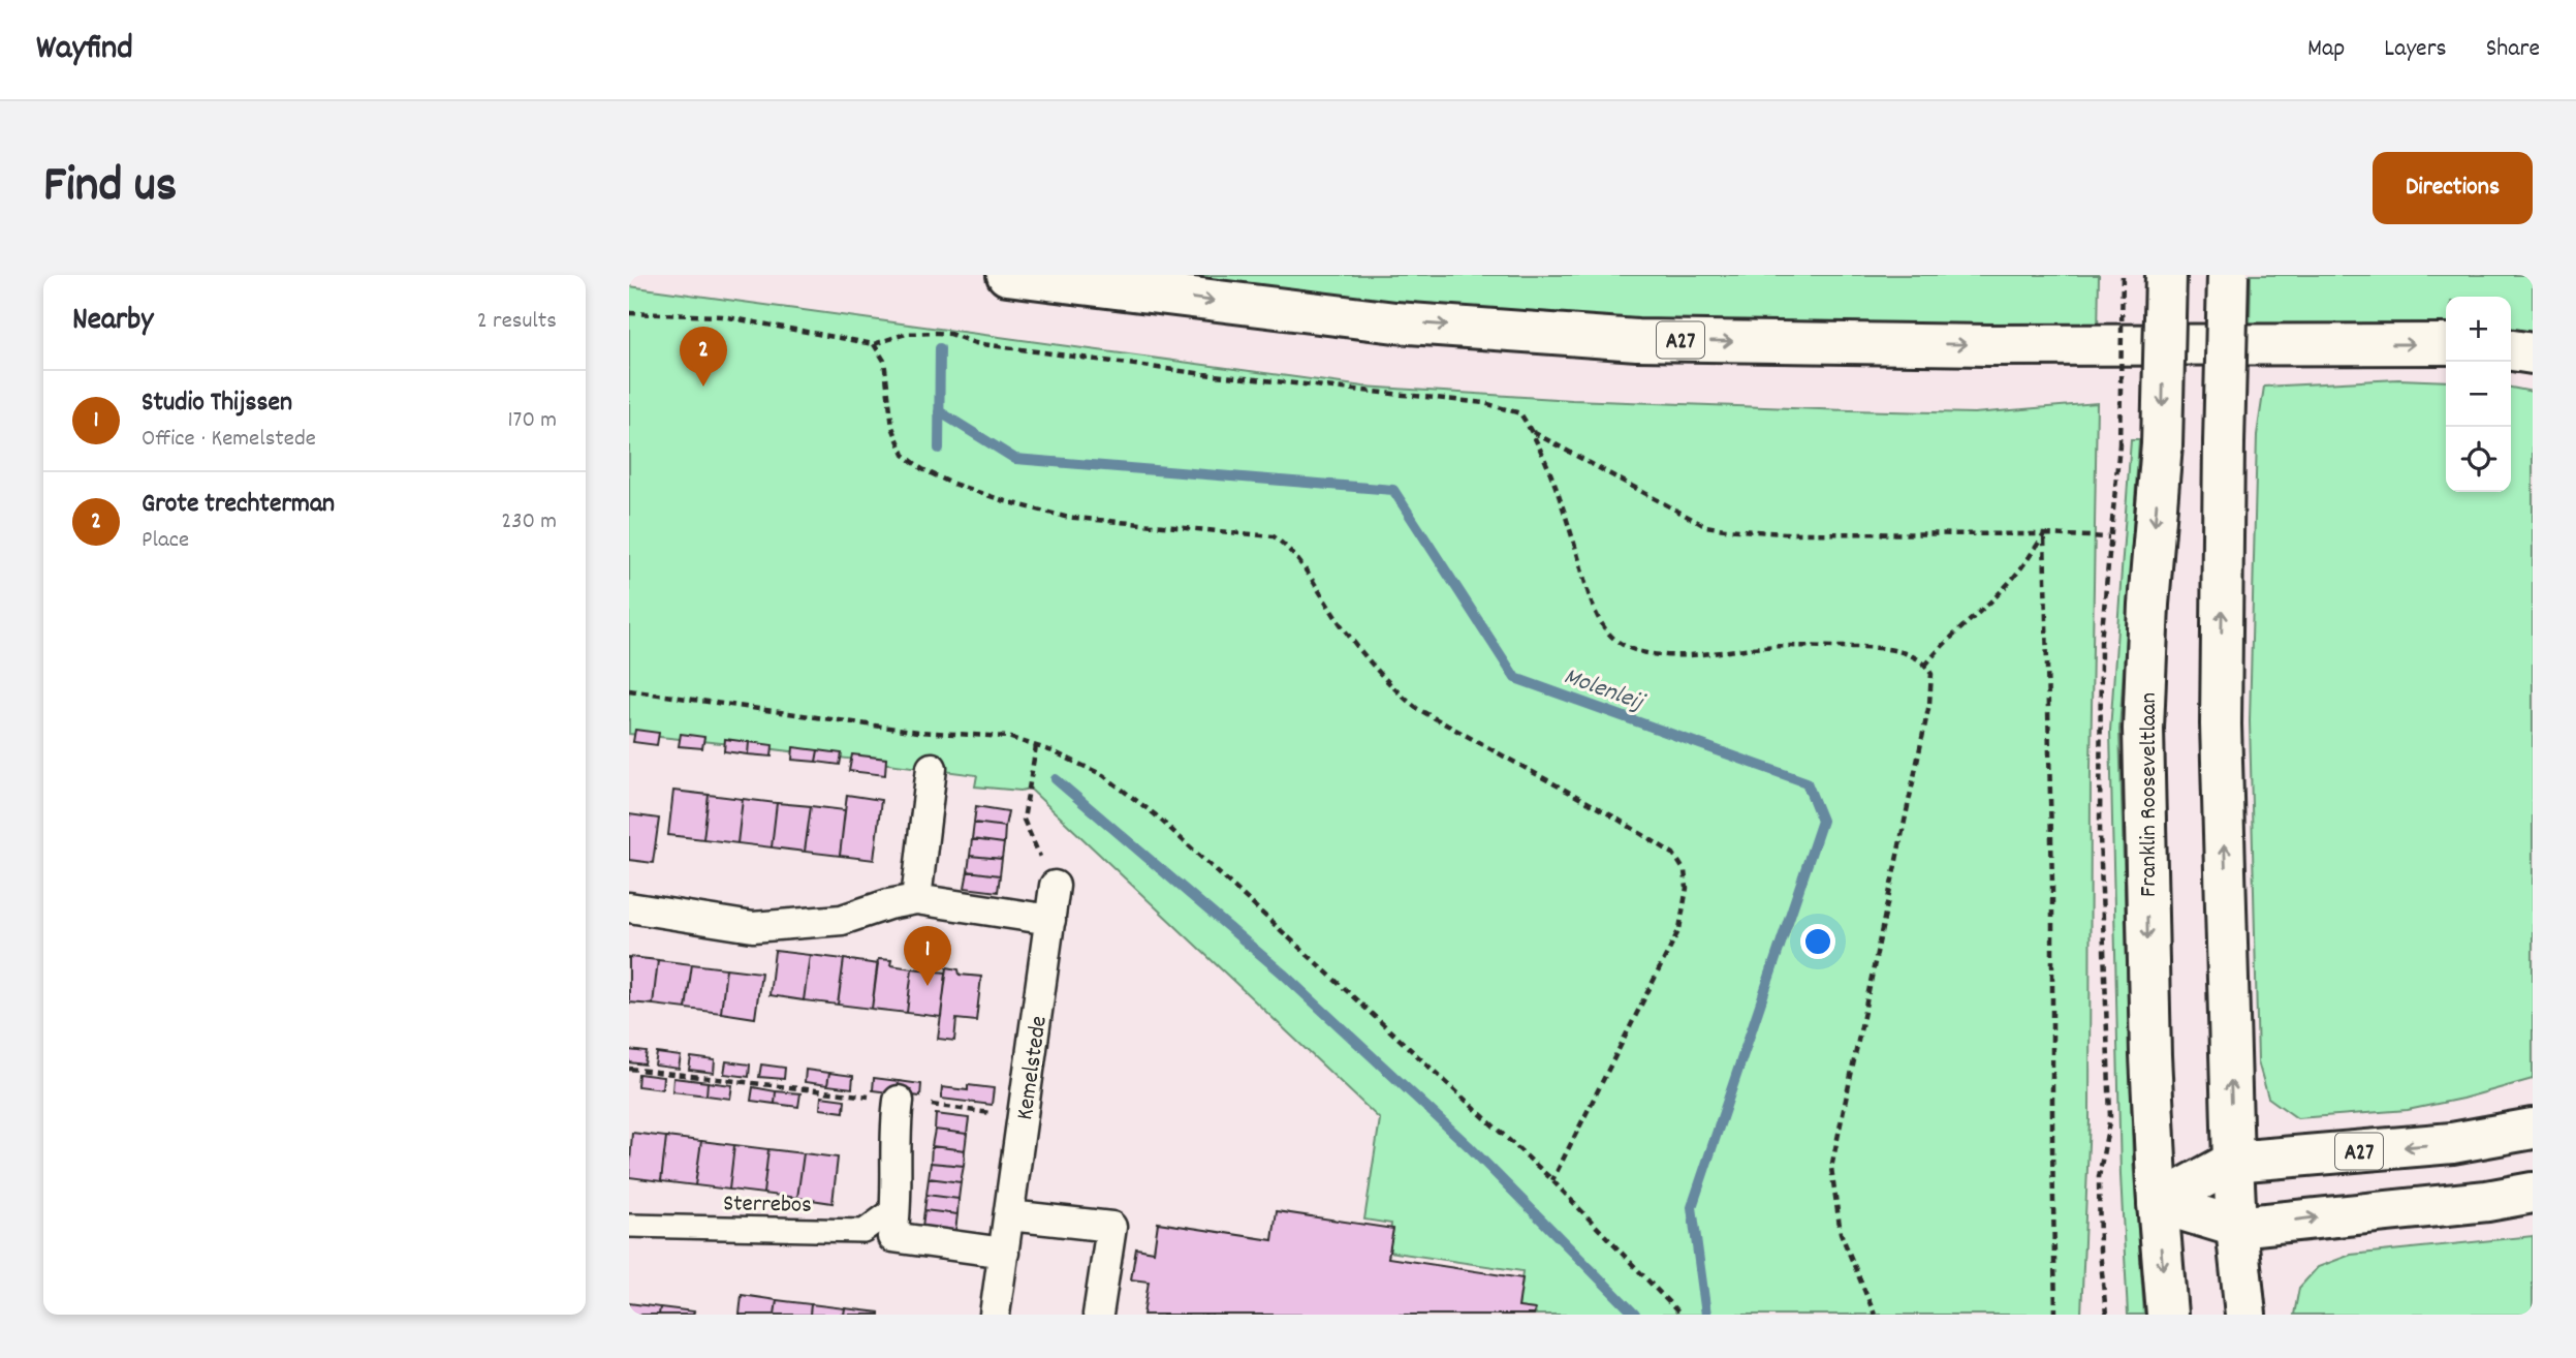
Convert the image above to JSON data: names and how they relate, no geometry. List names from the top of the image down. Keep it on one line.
{"streets":{"main road":["A27","Franklin Rooseveltlaan"],"street":["Kemelstede","Sterrebos"]},"water":["Molenleij"],"page":{"header":"Wayfind","nav":["Map","Layers","Share"],"title":"Find us","buttons":"Directions","heading":["Nearby","2 results"],"map_buttons":["+","−"],"pins":["2","1"],"list":[{"mark":"1","name":"Studio Thijssen","note":"Office · Kemelstede","value":"170 m"},{"mark":"2","name":"Grote trechterman","note":"Place","value":"230 m"}]}}
